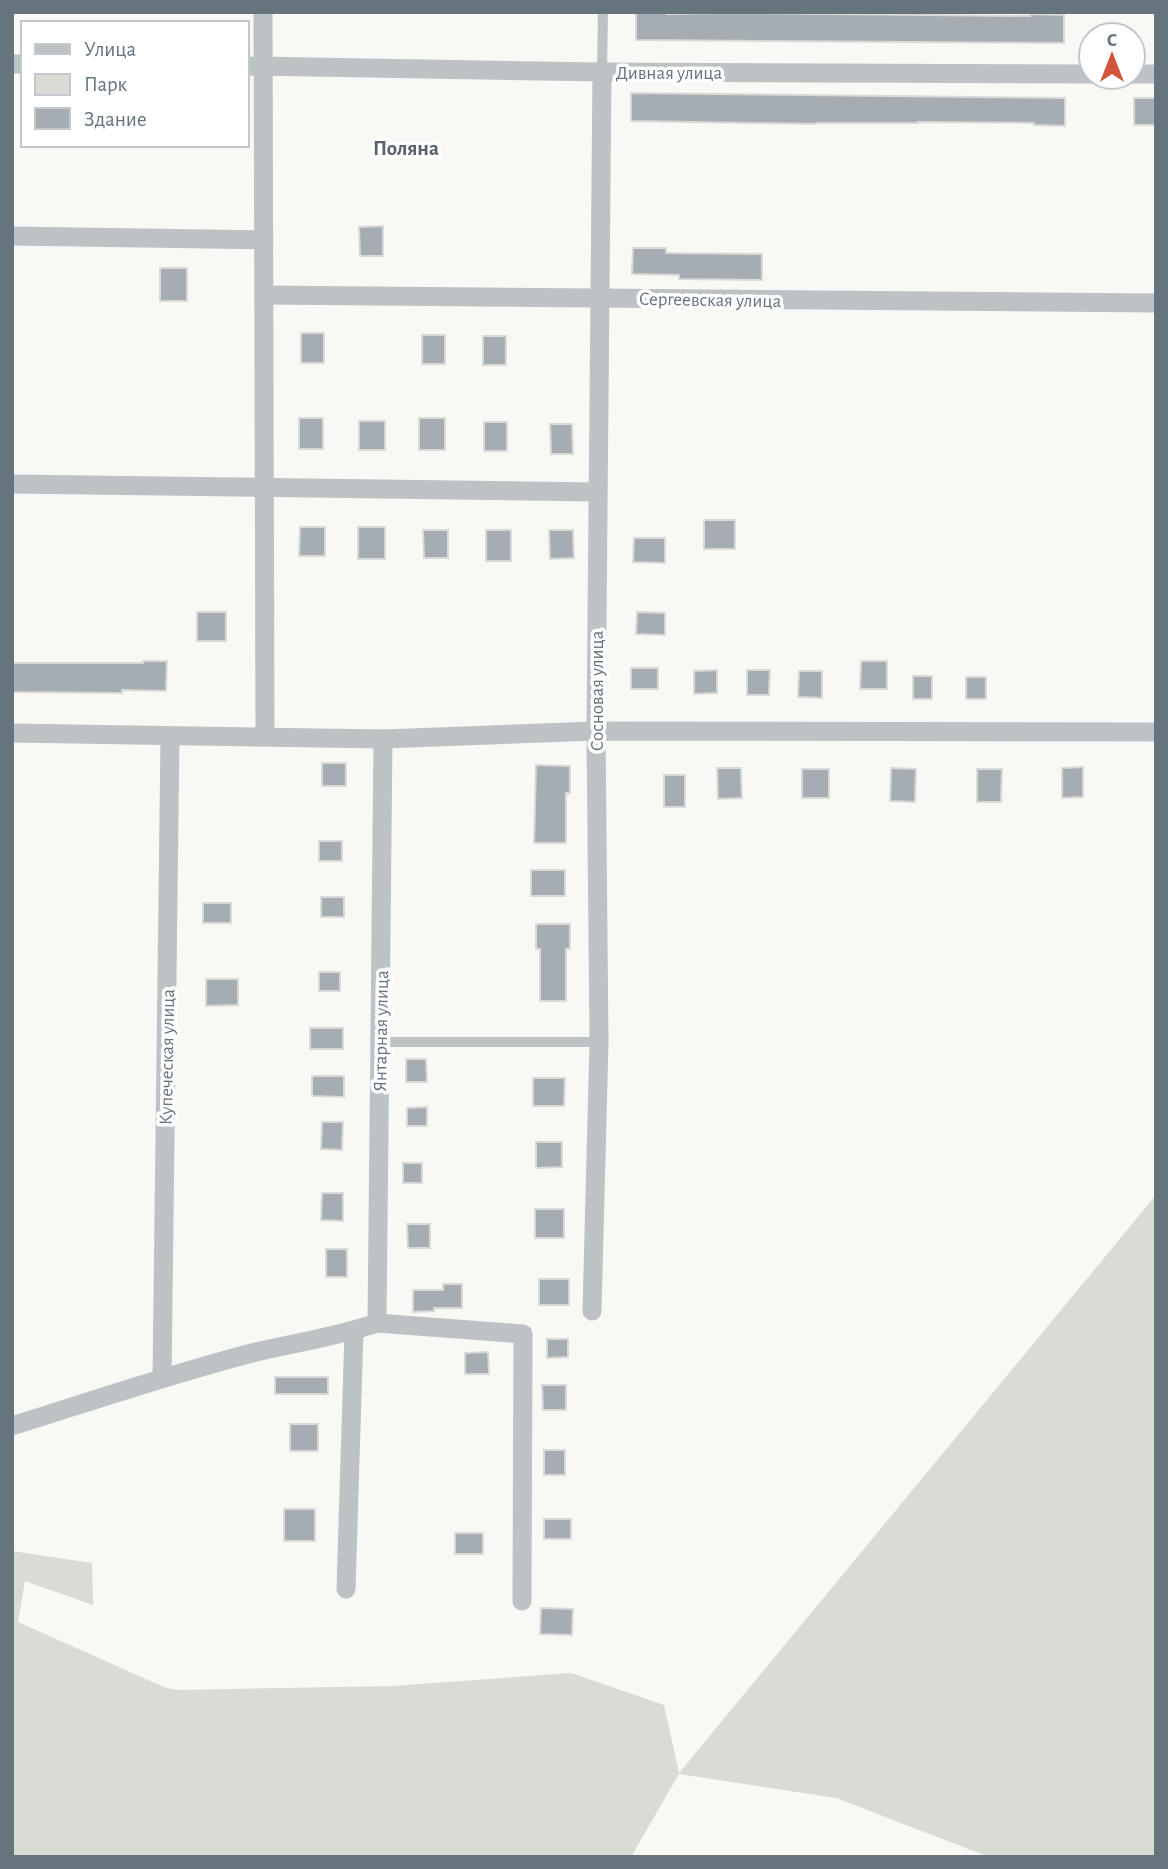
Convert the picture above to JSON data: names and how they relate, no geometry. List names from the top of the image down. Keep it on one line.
{"streets":{"street":["Дивная улица","Сергеевская улица","Сосновая улица","Янтарная улица","Купеческая улица"]},"crossings":[["Дивная улица","Сосновая улица"],["Сергеевская улица","Сосновая улица"]],"districts":["Поляна"],"legend":["Улица","Парк","Здание"],"north":"top"}
